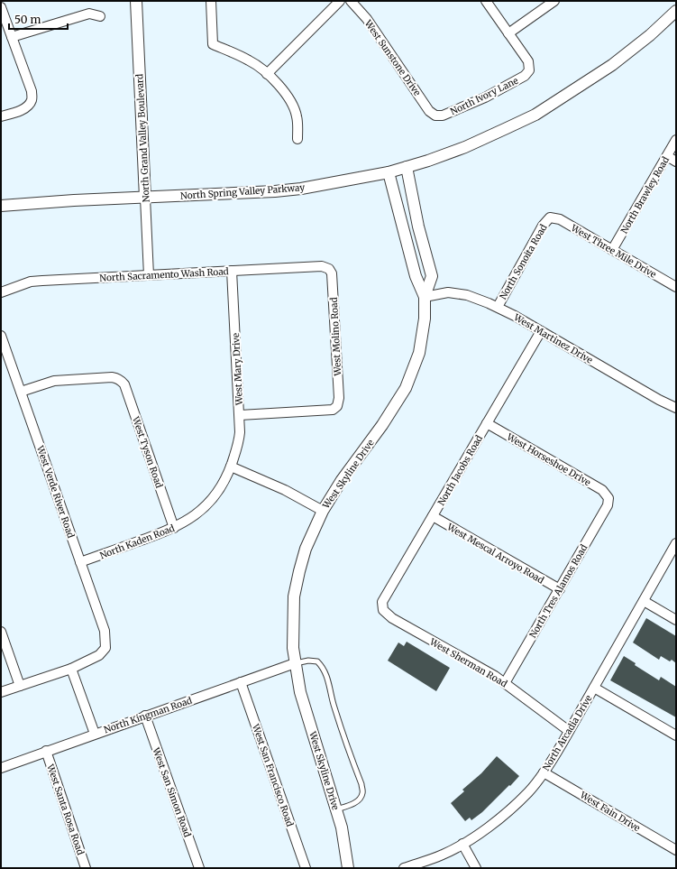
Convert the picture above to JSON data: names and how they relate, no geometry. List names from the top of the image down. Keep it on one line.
{"streets":{"street":["West Sunstone Drive","North Ivory Lane","North Grand Valley Boulevard","North Spring Valley Parkway","North Brawley Road","West Three Mile Drive","North Sonoita Road","North Sacramento Wash Road","West Molino Road","West Martinez Drive","West Mary Drive","West Tyson Road","West Horseshoe Drive","North Jacobs Road","West Skyline Drive","West Verde River Road","North Kaden Road","West Mescal Arroyo Road","North Tres Alamos Road","West Sherman Road","North Kingman Road","North Arcadia Drive","West San Francisco Road","West San Simon Road","West Santa Rosa Road","West Fain Drive"]},"crossings":[["West Sunstone Drive","North Ivory Lane"],["North Grand Valley Boulevard","North Spring Valley Parkway"],["North Grand Valley Boulevard","North Sacramento Wash Road"],["North Spring Valley Parkway","West Skyline Drive"],["North Brawley Road","West Three Mile Drive"],["West Three Mile Drive","North Sonoita Road"],["North Sonoita Road","West Martinez Drive"],["North Sacramento Wash Road","West Molino Road"],["North Sacramento Wash Road","West Mary Drive"],["West Molino Road","West Mary Drive"],["West Martinez Drive","North Jacobs Road"],["West Martinez Drive","West Skyline Drive"],["West Mary Drive","North Kaden Road"],["West Tyson Road","West Verde River Road"],["West Tyson Road","North Kaden Road"],["West Horseshoe Drive","North Jacobs Road"],["West Horseshoe Drive","North Tres Alamos Road"],["North Jacobs Road","West Mescal Arroyo Road"],["North Jacobs Road","West Sherman Road"],["West Skyline Drive","North Kingman Road"],["West Verde River Road","North Kaden Road"],["West Mescal Arroyo Road","North Tres Alamos Road"],["North Tres Alamos Road","West Sherman Road"],["West Sherman Road","North Arcadia Drive"],["North Kingman Road","West San Francisco Road"],["North Kingman Road","West San Simon Road"],["North Kingman Road","West Santa Rosa Road"],["North Arcadia Drive","West Fain Drive"]],"scale_bar":"50 m"}
